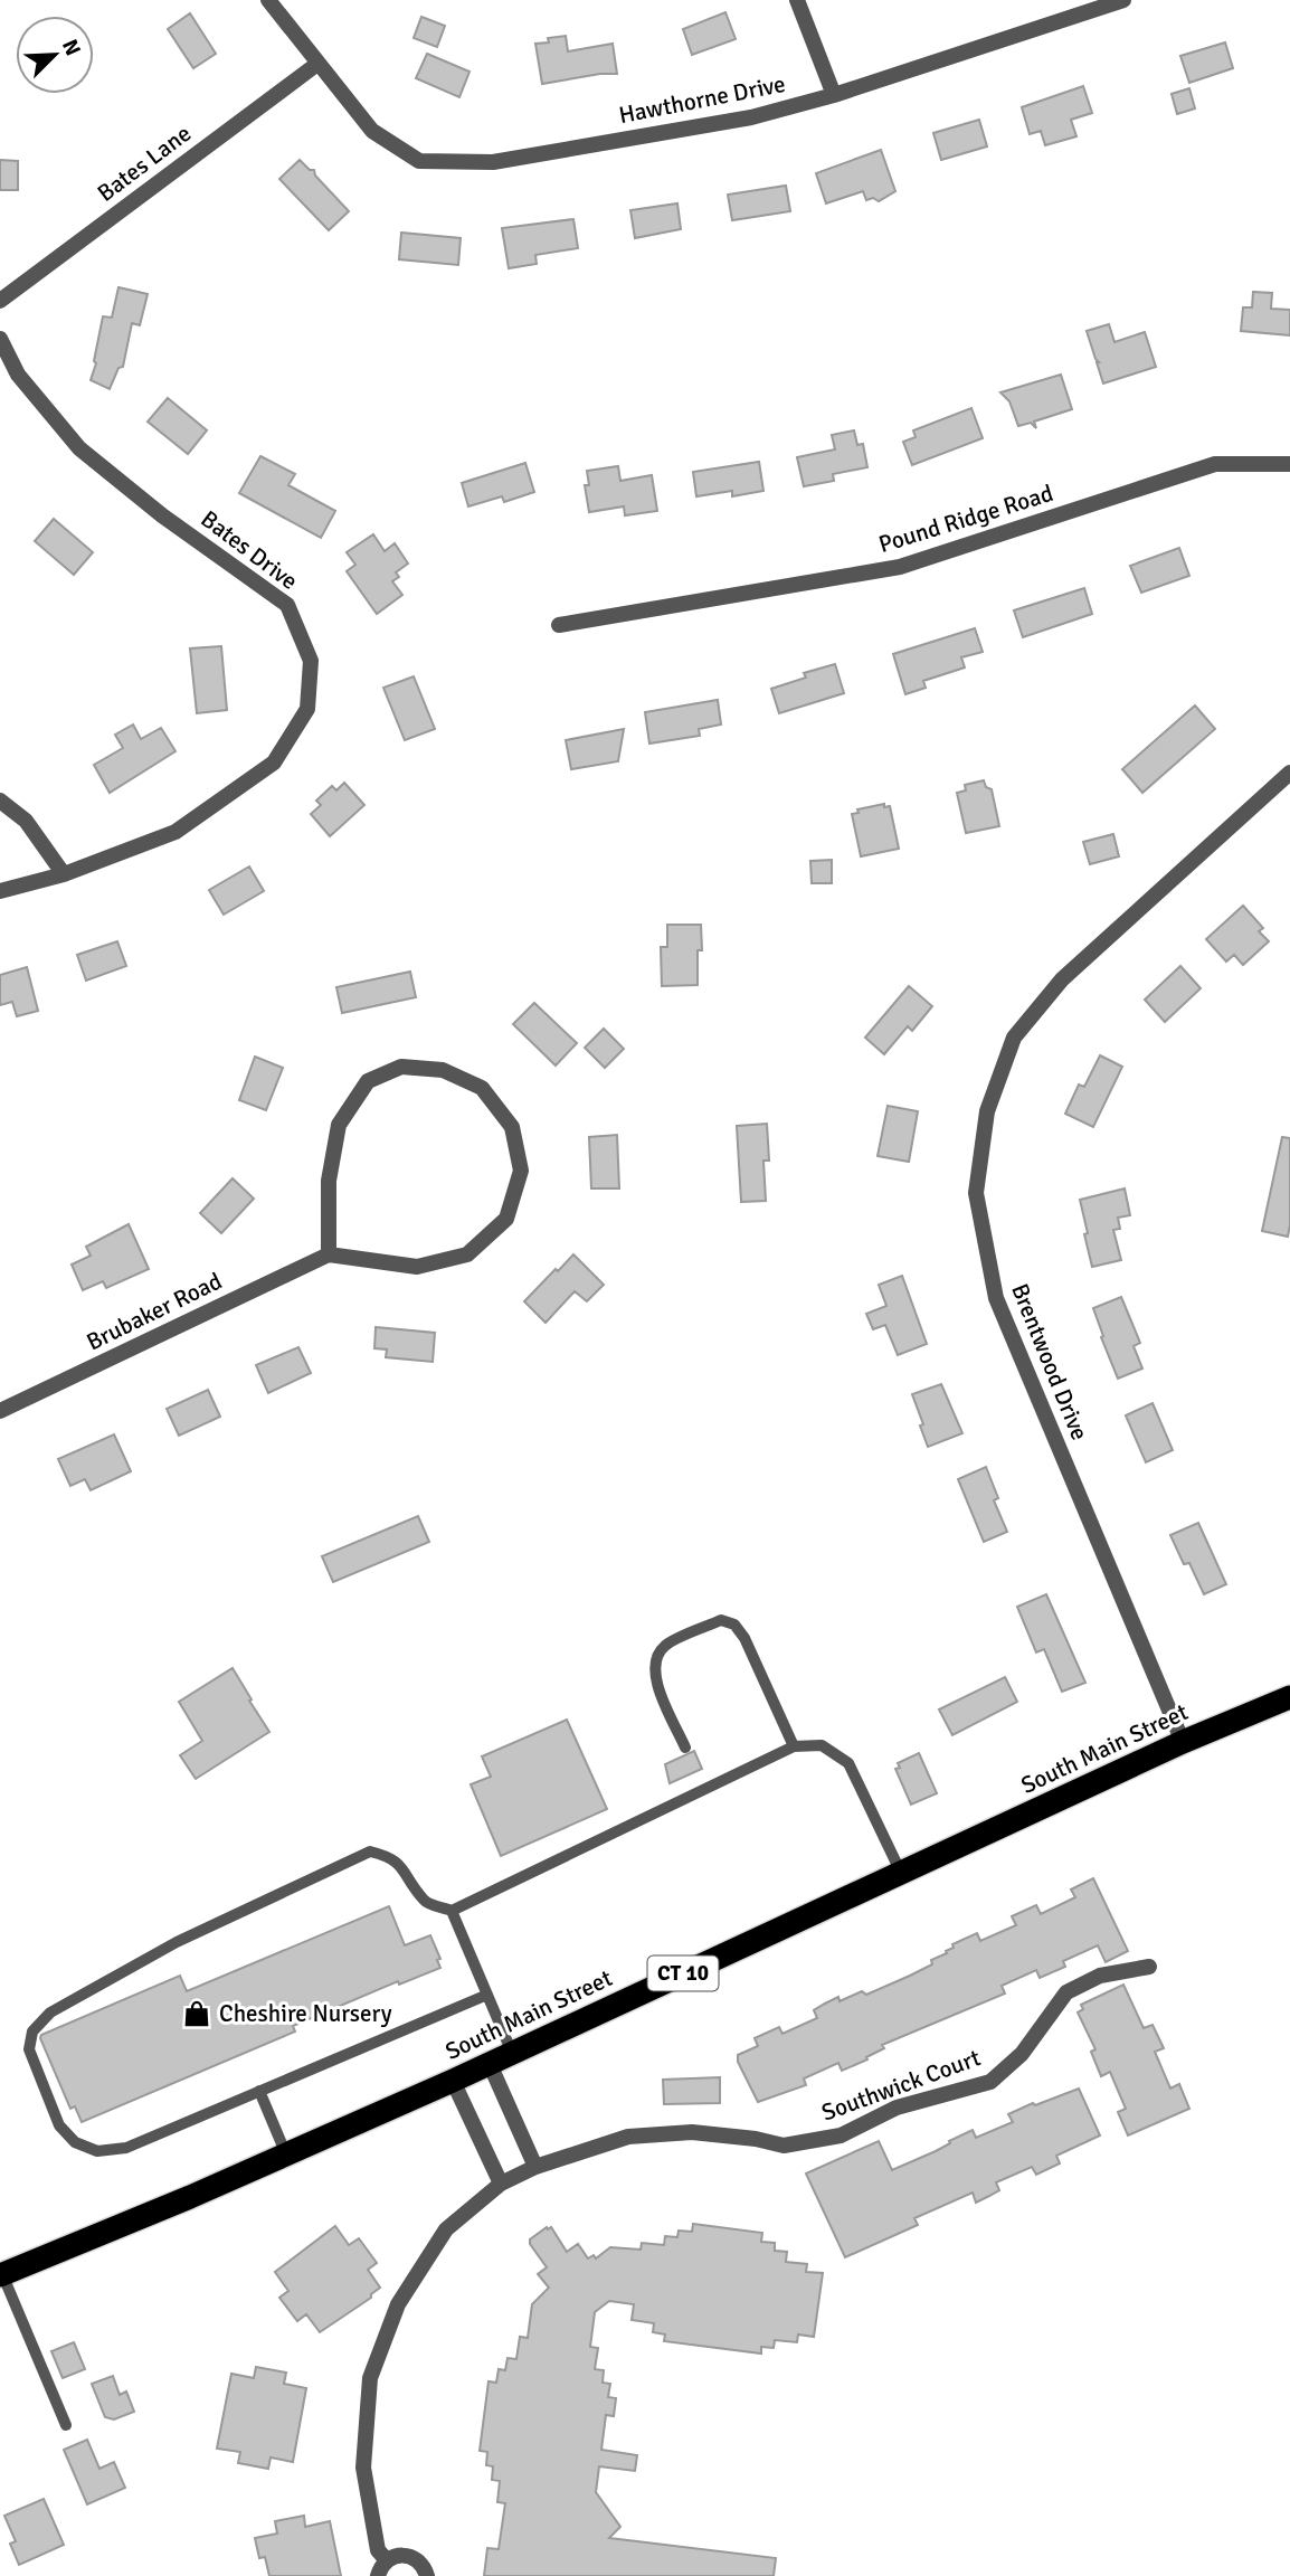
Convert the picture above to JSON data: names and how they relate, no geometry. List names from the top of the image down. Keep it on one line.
{"streets":{"highway":["South Main Street","CT 10"],"street":["Hawthorne Drive","Bates Lane","Pound Ridge Road","Bates Drive","Brubaker Road","Brentwood Drive","Southwick Court"]},"crossings":[["Hawthorne Drive","Bates Lane"],["Brentwood Drive","South Main Street"]],"places":{"shop":["Cheshire Nursery"]},"north":"top right"}
